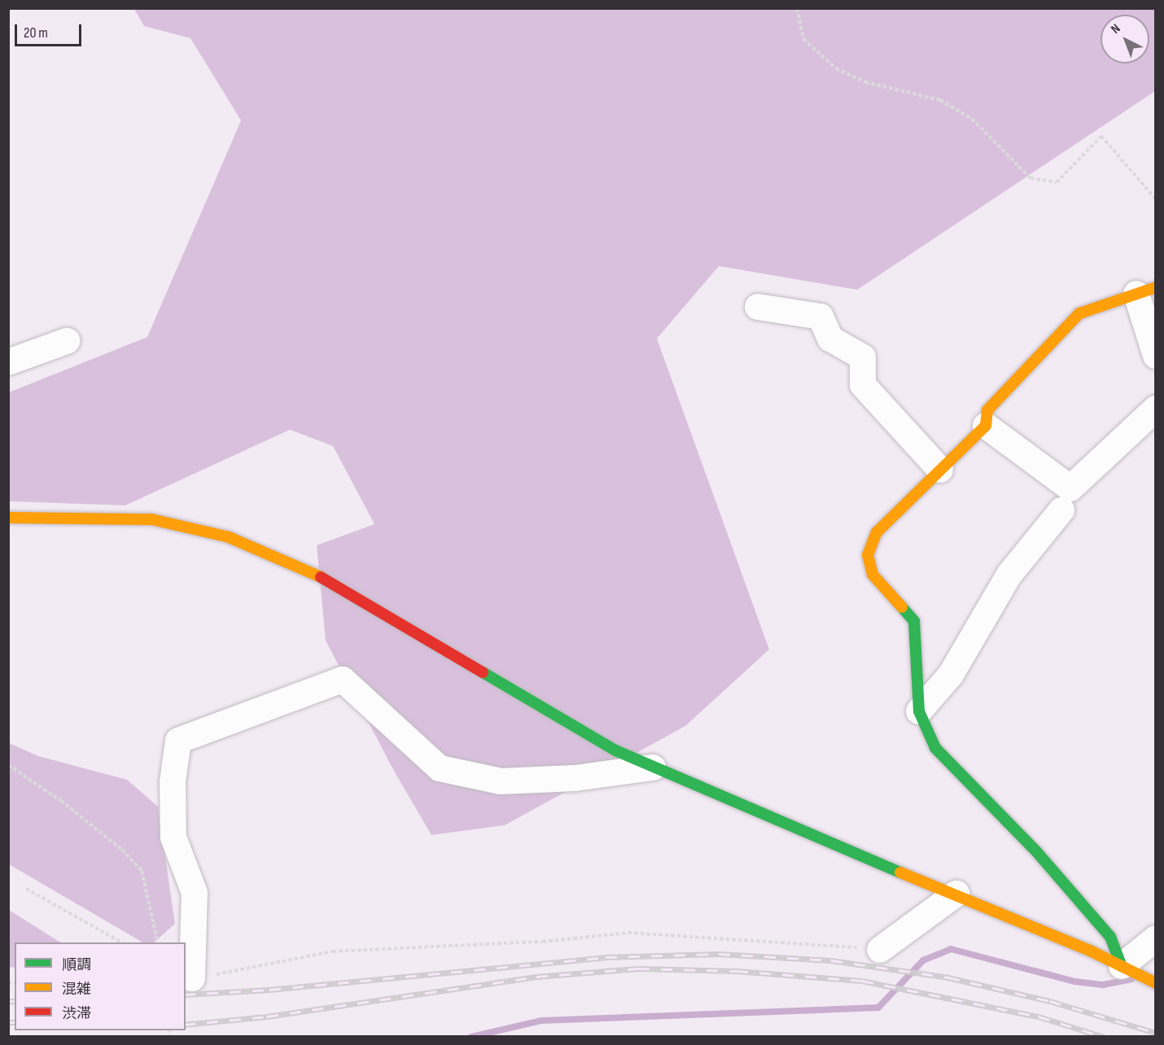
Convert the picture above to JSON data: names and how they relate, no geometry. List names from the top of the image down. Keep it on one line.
{"legend":["順調","混雑","渋滞"],"scale_bar":"20 m","north":"top left"}
